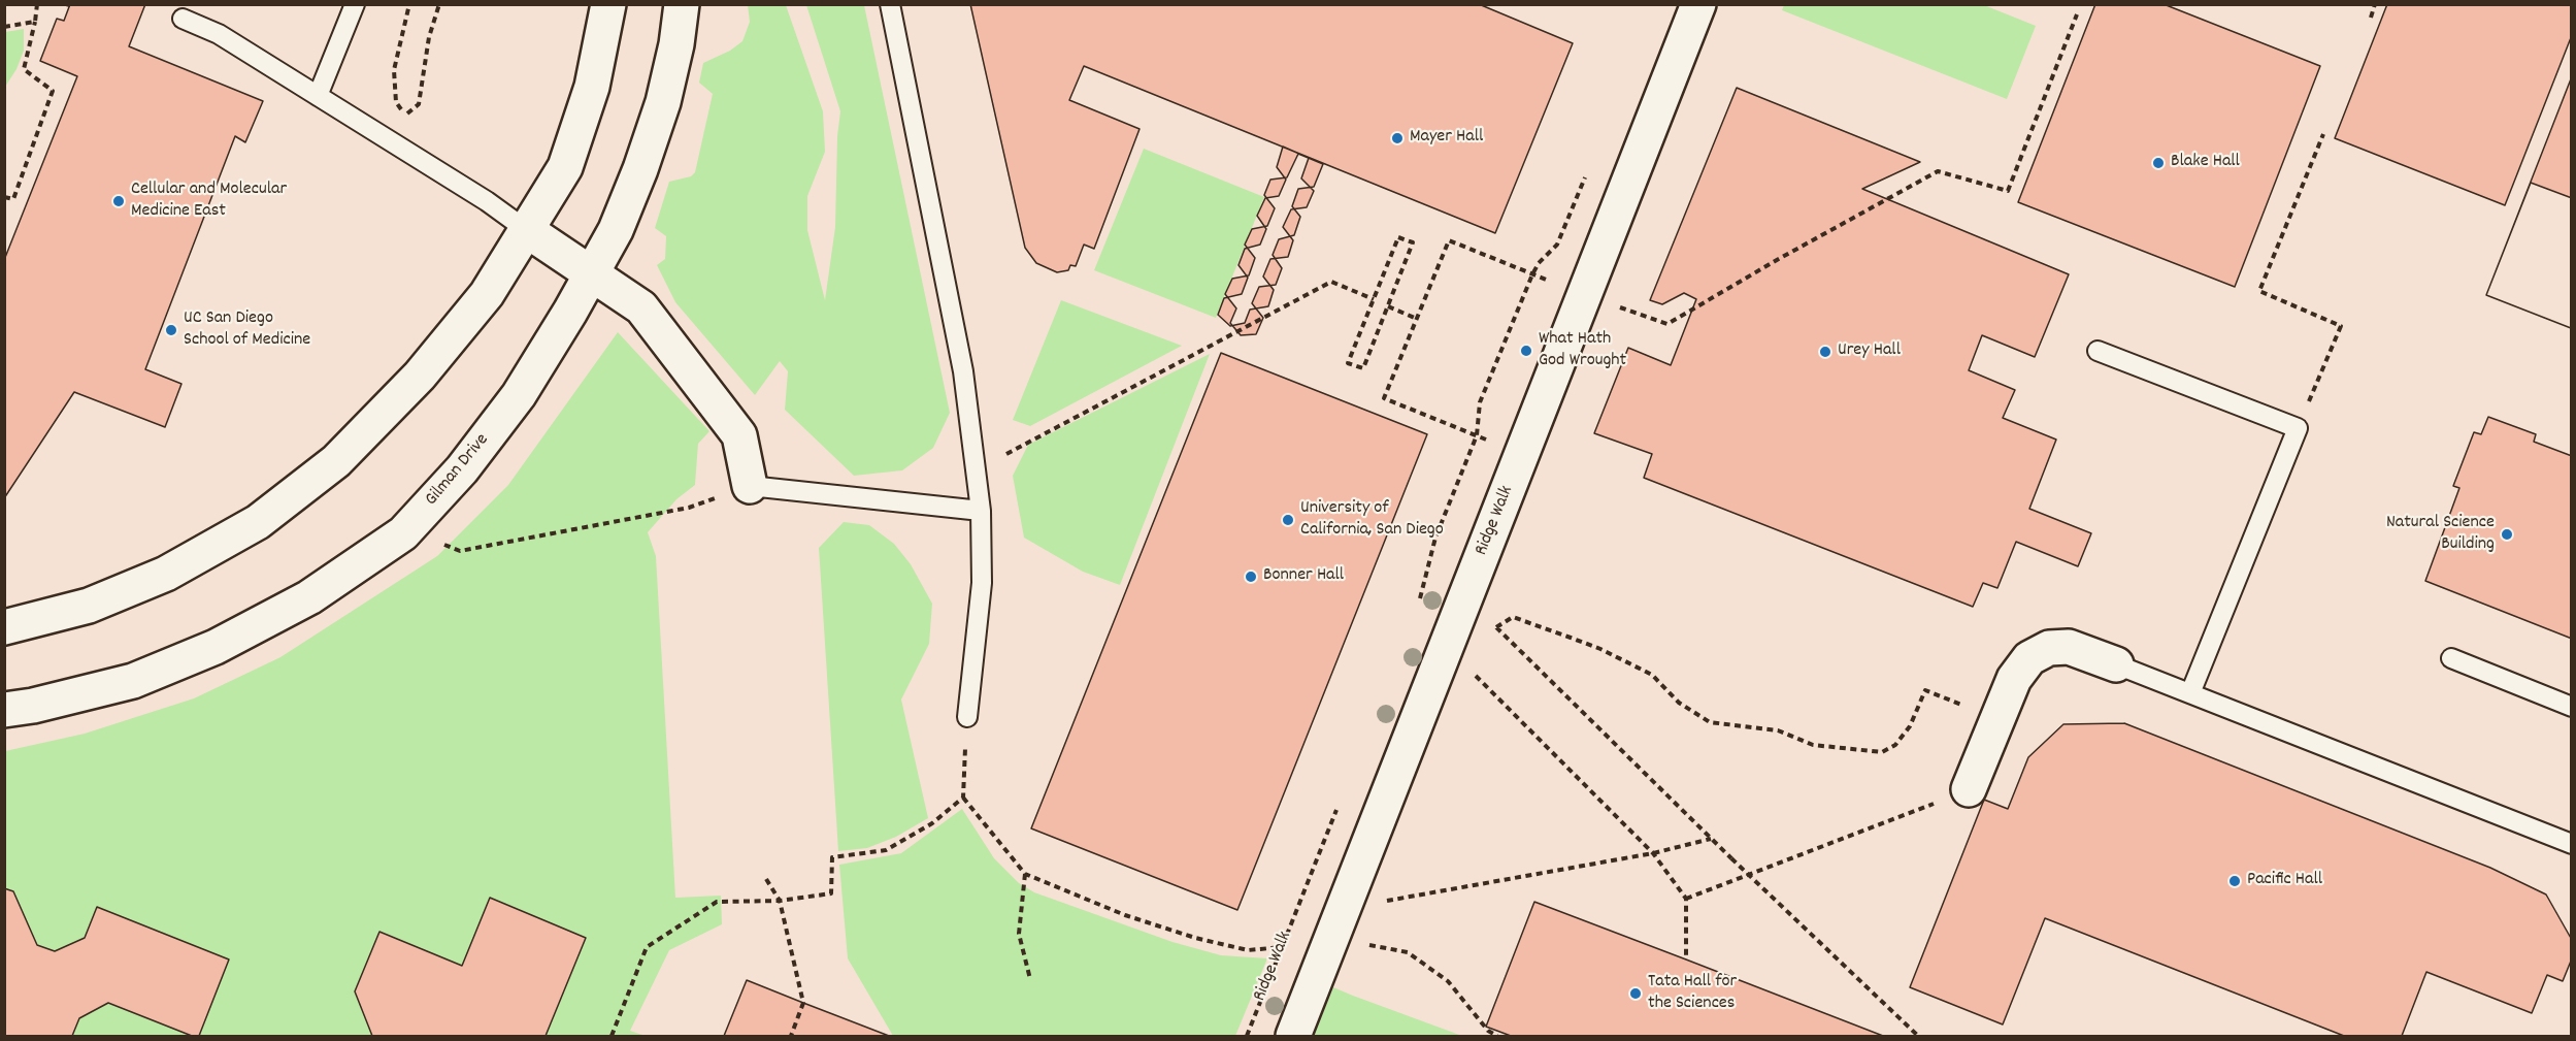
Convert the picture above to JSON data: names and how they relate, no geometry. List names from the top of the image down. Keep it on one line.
{"streets":{"main road":["Gilman Drive","Ridge Walk"]},"places":["Mayer Hall","Blake Hall","Cellular and Molecular Medicine East","UC San Diego School of Medicine","What Hath God Wrought","Urey Hall","University of California, San Diego","Natural Science Building","Bonner Hall","Pacific Hall","Tata Hall for the Sciences"]}
